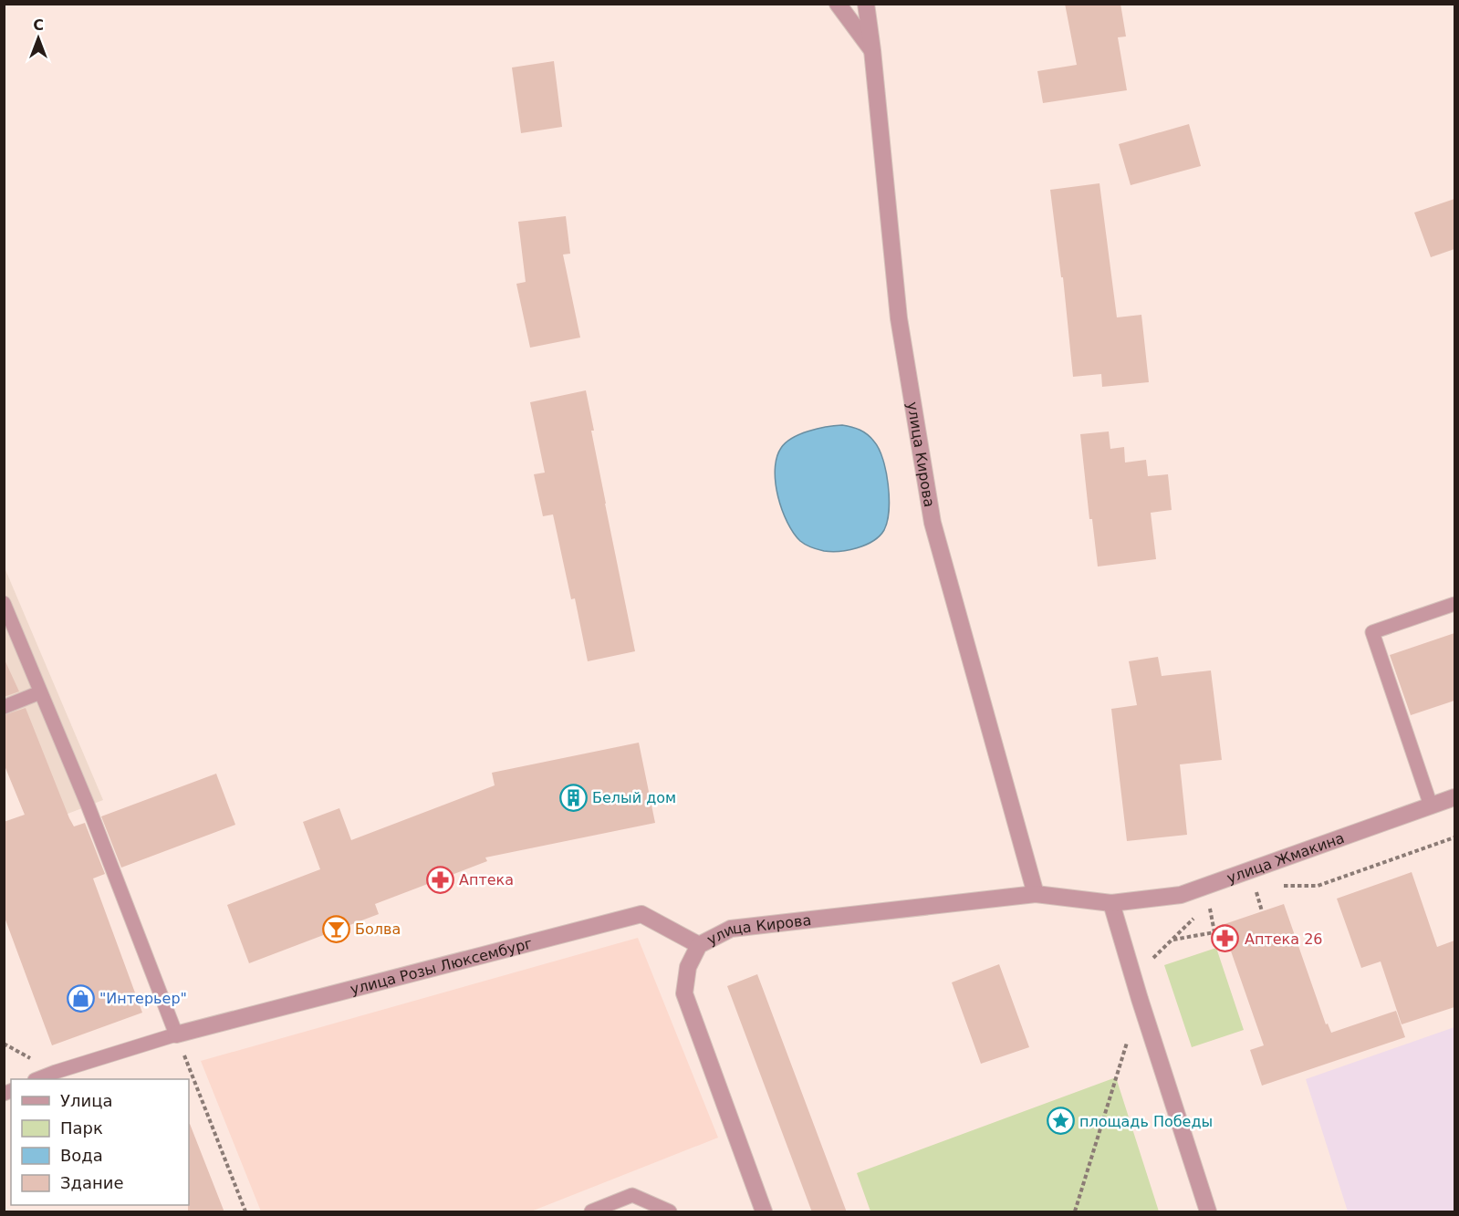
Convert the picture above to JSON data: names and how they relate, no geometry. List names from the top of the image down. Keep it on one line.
{"streets":{"street":["улица Кирова","улица Жмакина","улица Розы Люксембург"]},"crossings":[["улица Кирова","улица Жмакина"],["улица Кирова","улица Розы Люксембург"]],"places":{"building":["Белый дом"],"pharmacy":["Аптека","Аптека 26"],"bar":["Болва"],"shop":["\"Интерьер\""],"place":["площадь Победы"]},"legend":["Улица","Парк","Вода","Здание"],"north":"top"}
